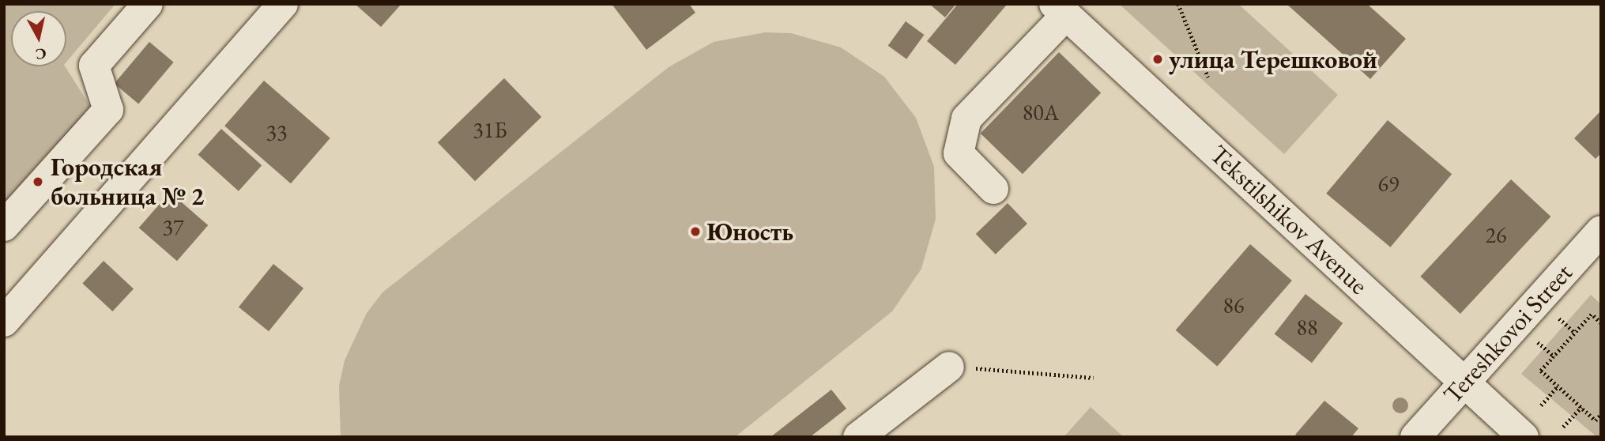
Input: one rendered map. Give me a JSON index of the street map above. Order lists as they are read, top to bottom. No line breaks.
{"streets":{"street":["Tekstilshikov Avenue","Tereshkovoi Street"]},"crossings":[["Tekstilshikov Avenue","Tereshkovoi Street"]],"places":["улица Терешковой","Городская больница № 2","Юность"],"house_numbers":["80А","31Б","33","69","37","26","86","88"],"north":"bottom"}
